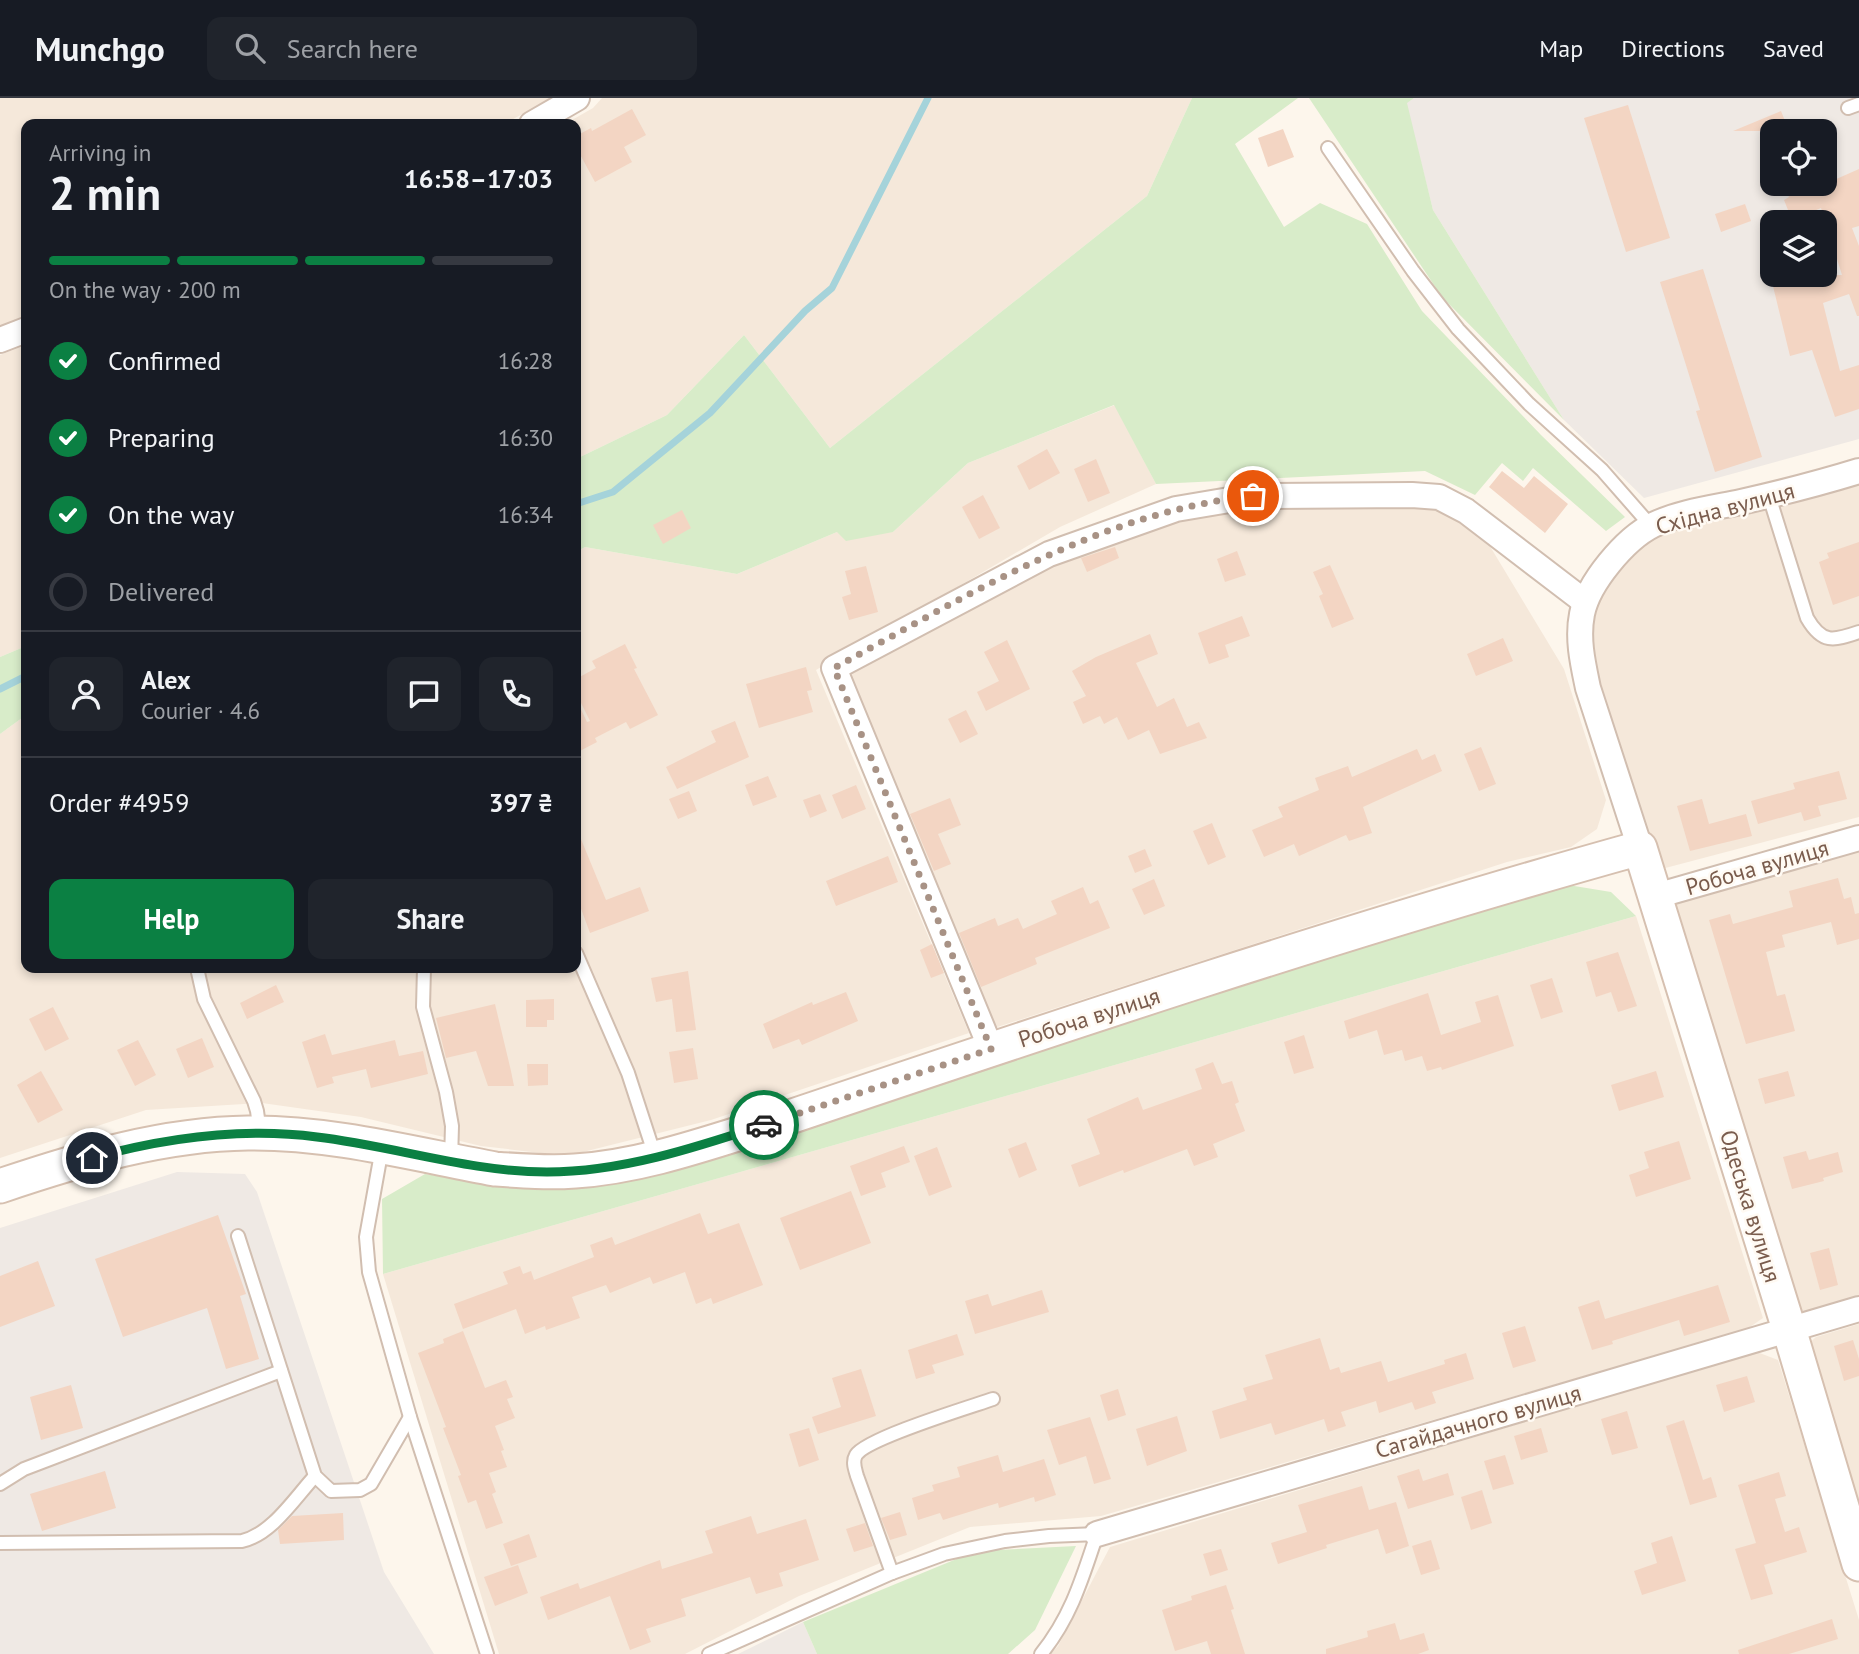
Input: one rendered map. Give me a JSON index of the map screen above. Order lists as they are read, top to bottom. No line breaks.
{"streets":{"street":["Східна вулиця","Робоча вулиця","Одеська вулиця","Сагайдачного вулиця"]},"crossings":[["Східна вулиця","Робоча вулиця"],["Східна вулиця","Одеська вулиця"],["Робоча вулиця","Одеська вулиця"],["Одеська вулиця","Сагайдачного вулиця"]],"page":{"header":"Munchgo","search":"Search here","nav":["Map","Directions","Saved"],"heading":["2 min","Arriving in","16:58–17:03"],"panel":["Alex","Courier · 4.6","Order #4959","397 ₴"],"bar":"On the way · 200 m","list":[["Confirmed","16:28"],["Preparing","16:30"],["On the way","16:34"],"Delivered"],"buttons":["Help","Share"]}}
